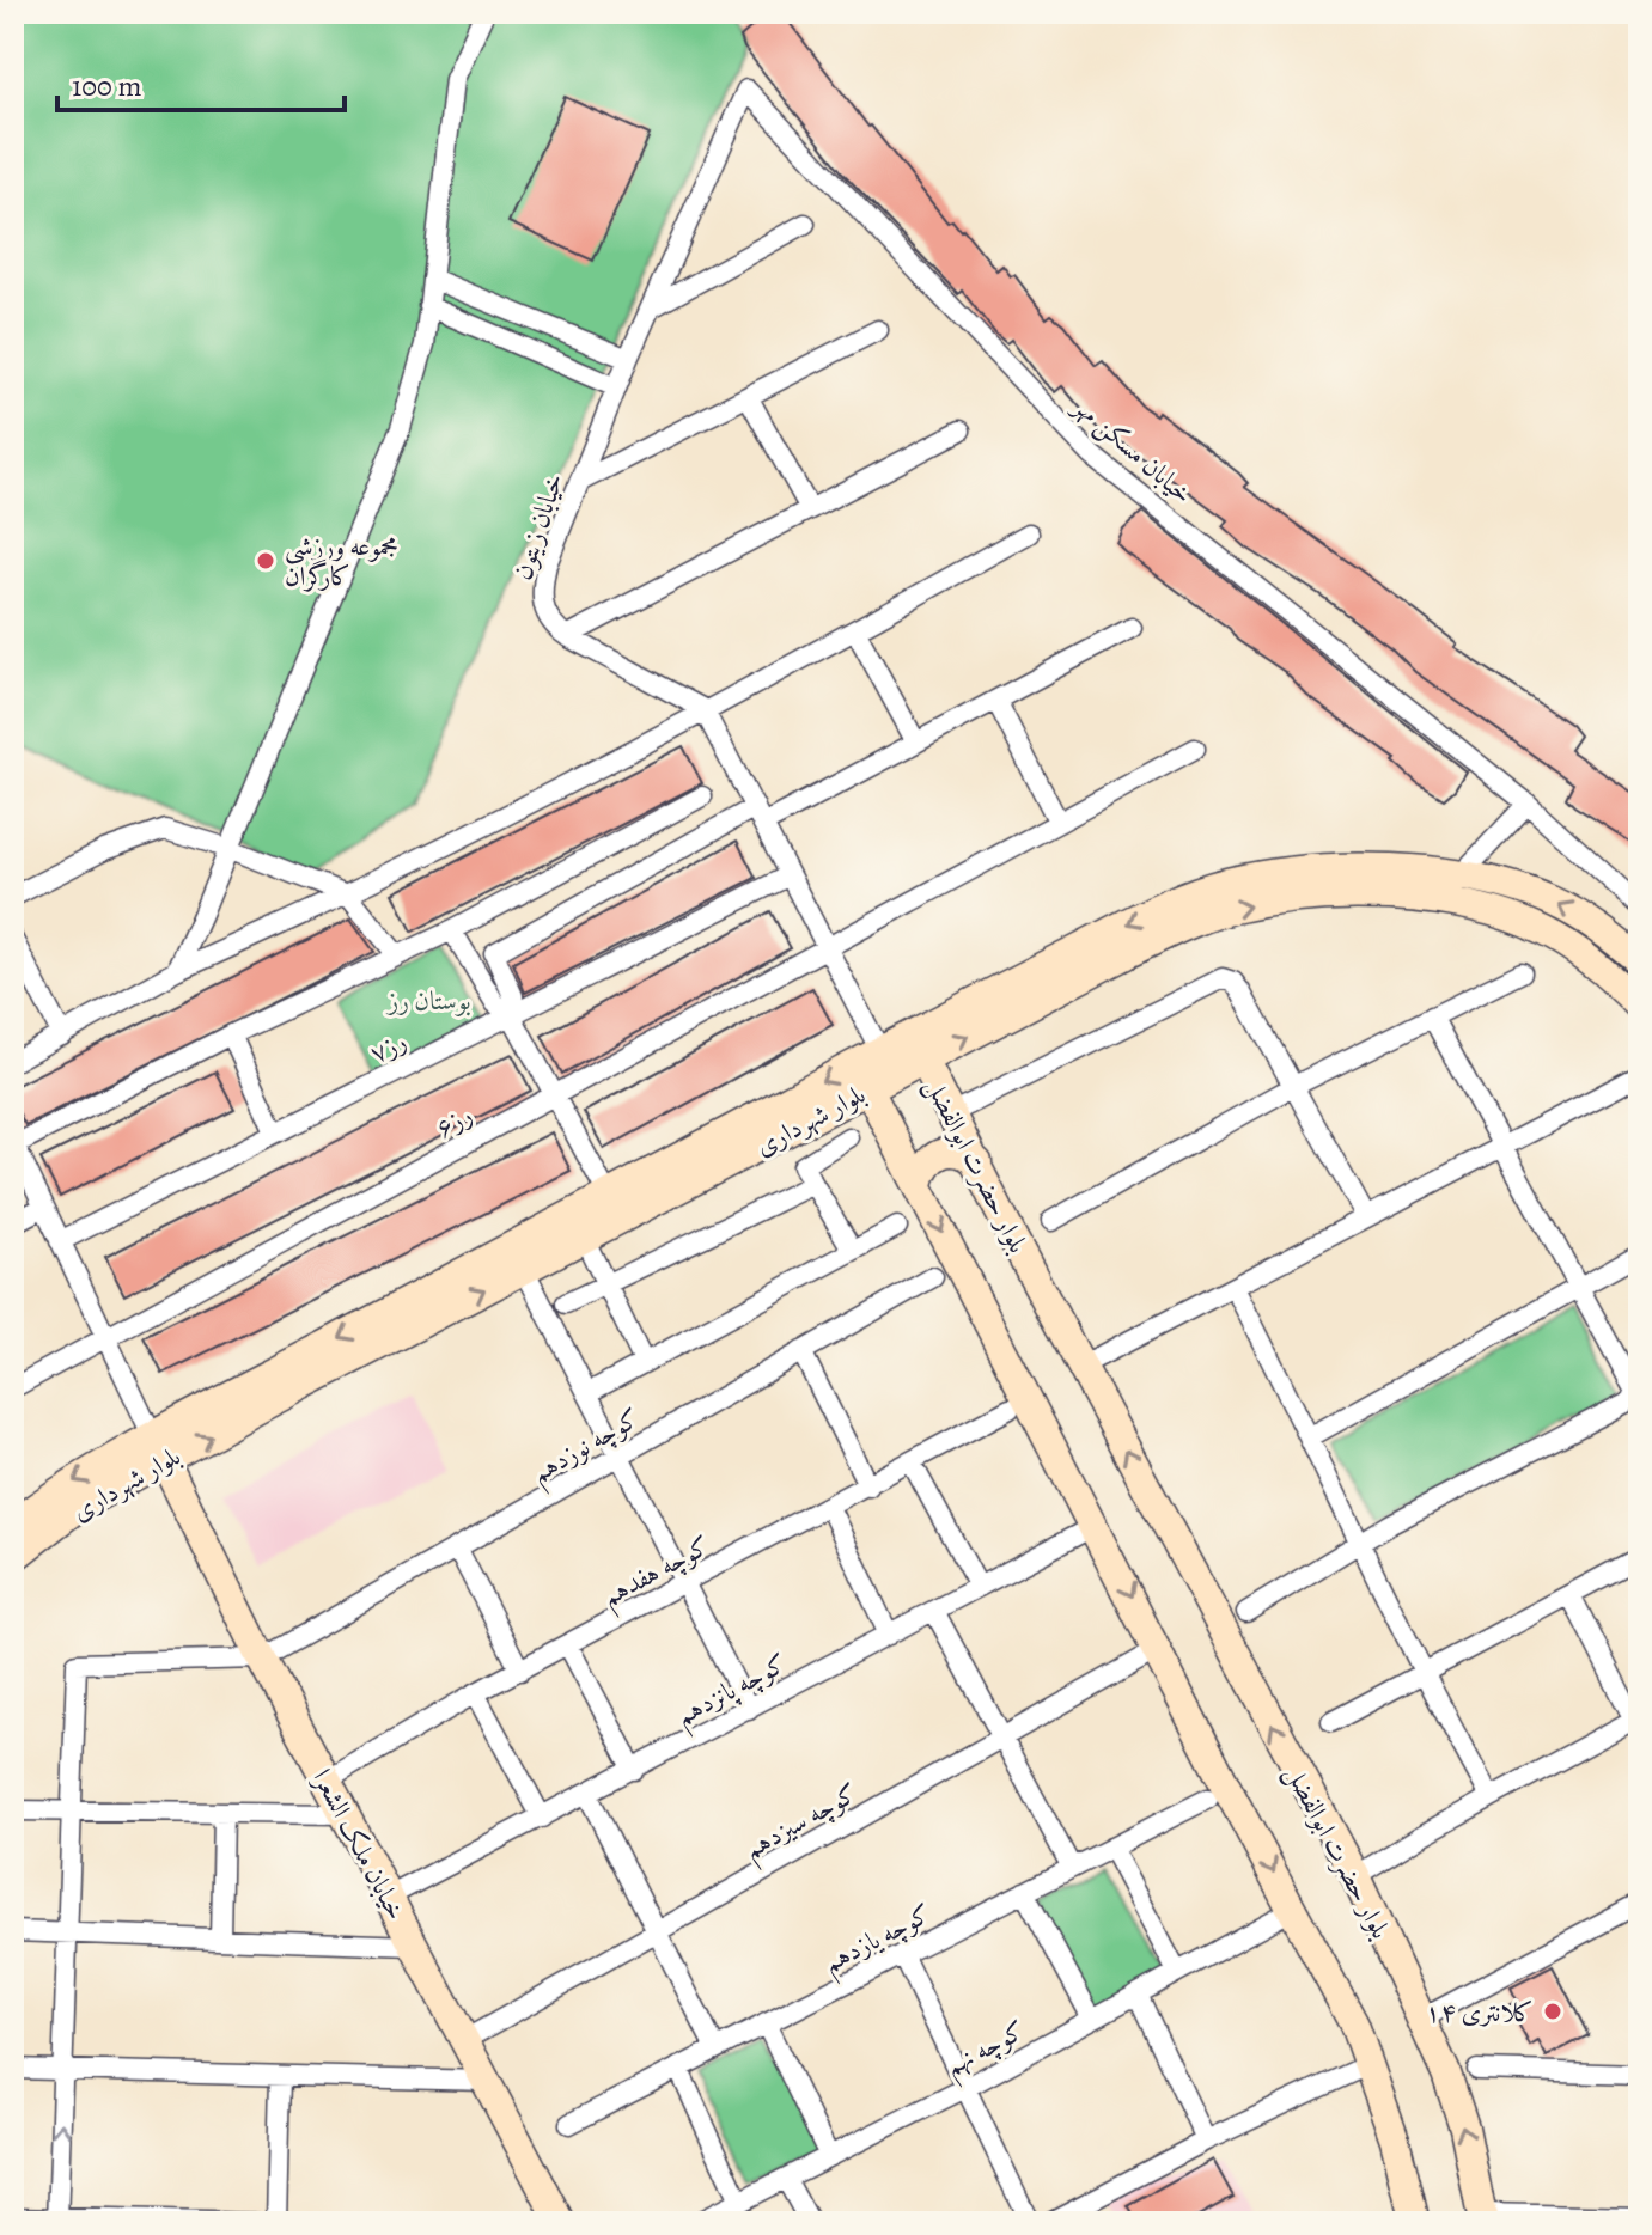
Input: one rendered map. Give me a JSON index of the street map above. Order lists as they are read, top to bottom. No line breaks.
{"streets":{"main road":["بلوار شهرداری","بلوار حضرت ابوالفضل","خیابان ملک الشعرا"],"street":["خیابان مسکن مهر","خیابان زیتون","رز۷","رز۶","کوچه نوزدهم","کوچه هفدهم","کوچه پانزدهم","کوچه سیزدهم","کوچه یازدهم","کوچه نهم"]},"crossings":[["خیابان مسکن مهر","خیابان زیتون"],["بلوار شهرداری","بلوار حضرت ابوالفضل"],["بلوار شهرداری","خیابان ملک الشعرا"],["کوچه نوزدهم","خیابان ملک الشعرا"],["کوچه هفدهم","خیابان ملک الشعرا"],["کوچه پانزدهم","خیابان ملک الشعرا"],["کوچه سیزدهم","خیابان ملک الشعرا"]],"parks":["بوستان رز"],"places":["مجموعه ورزشی کارگران","کلانتری ۱۴"],"scale_bar":"100 m"}
